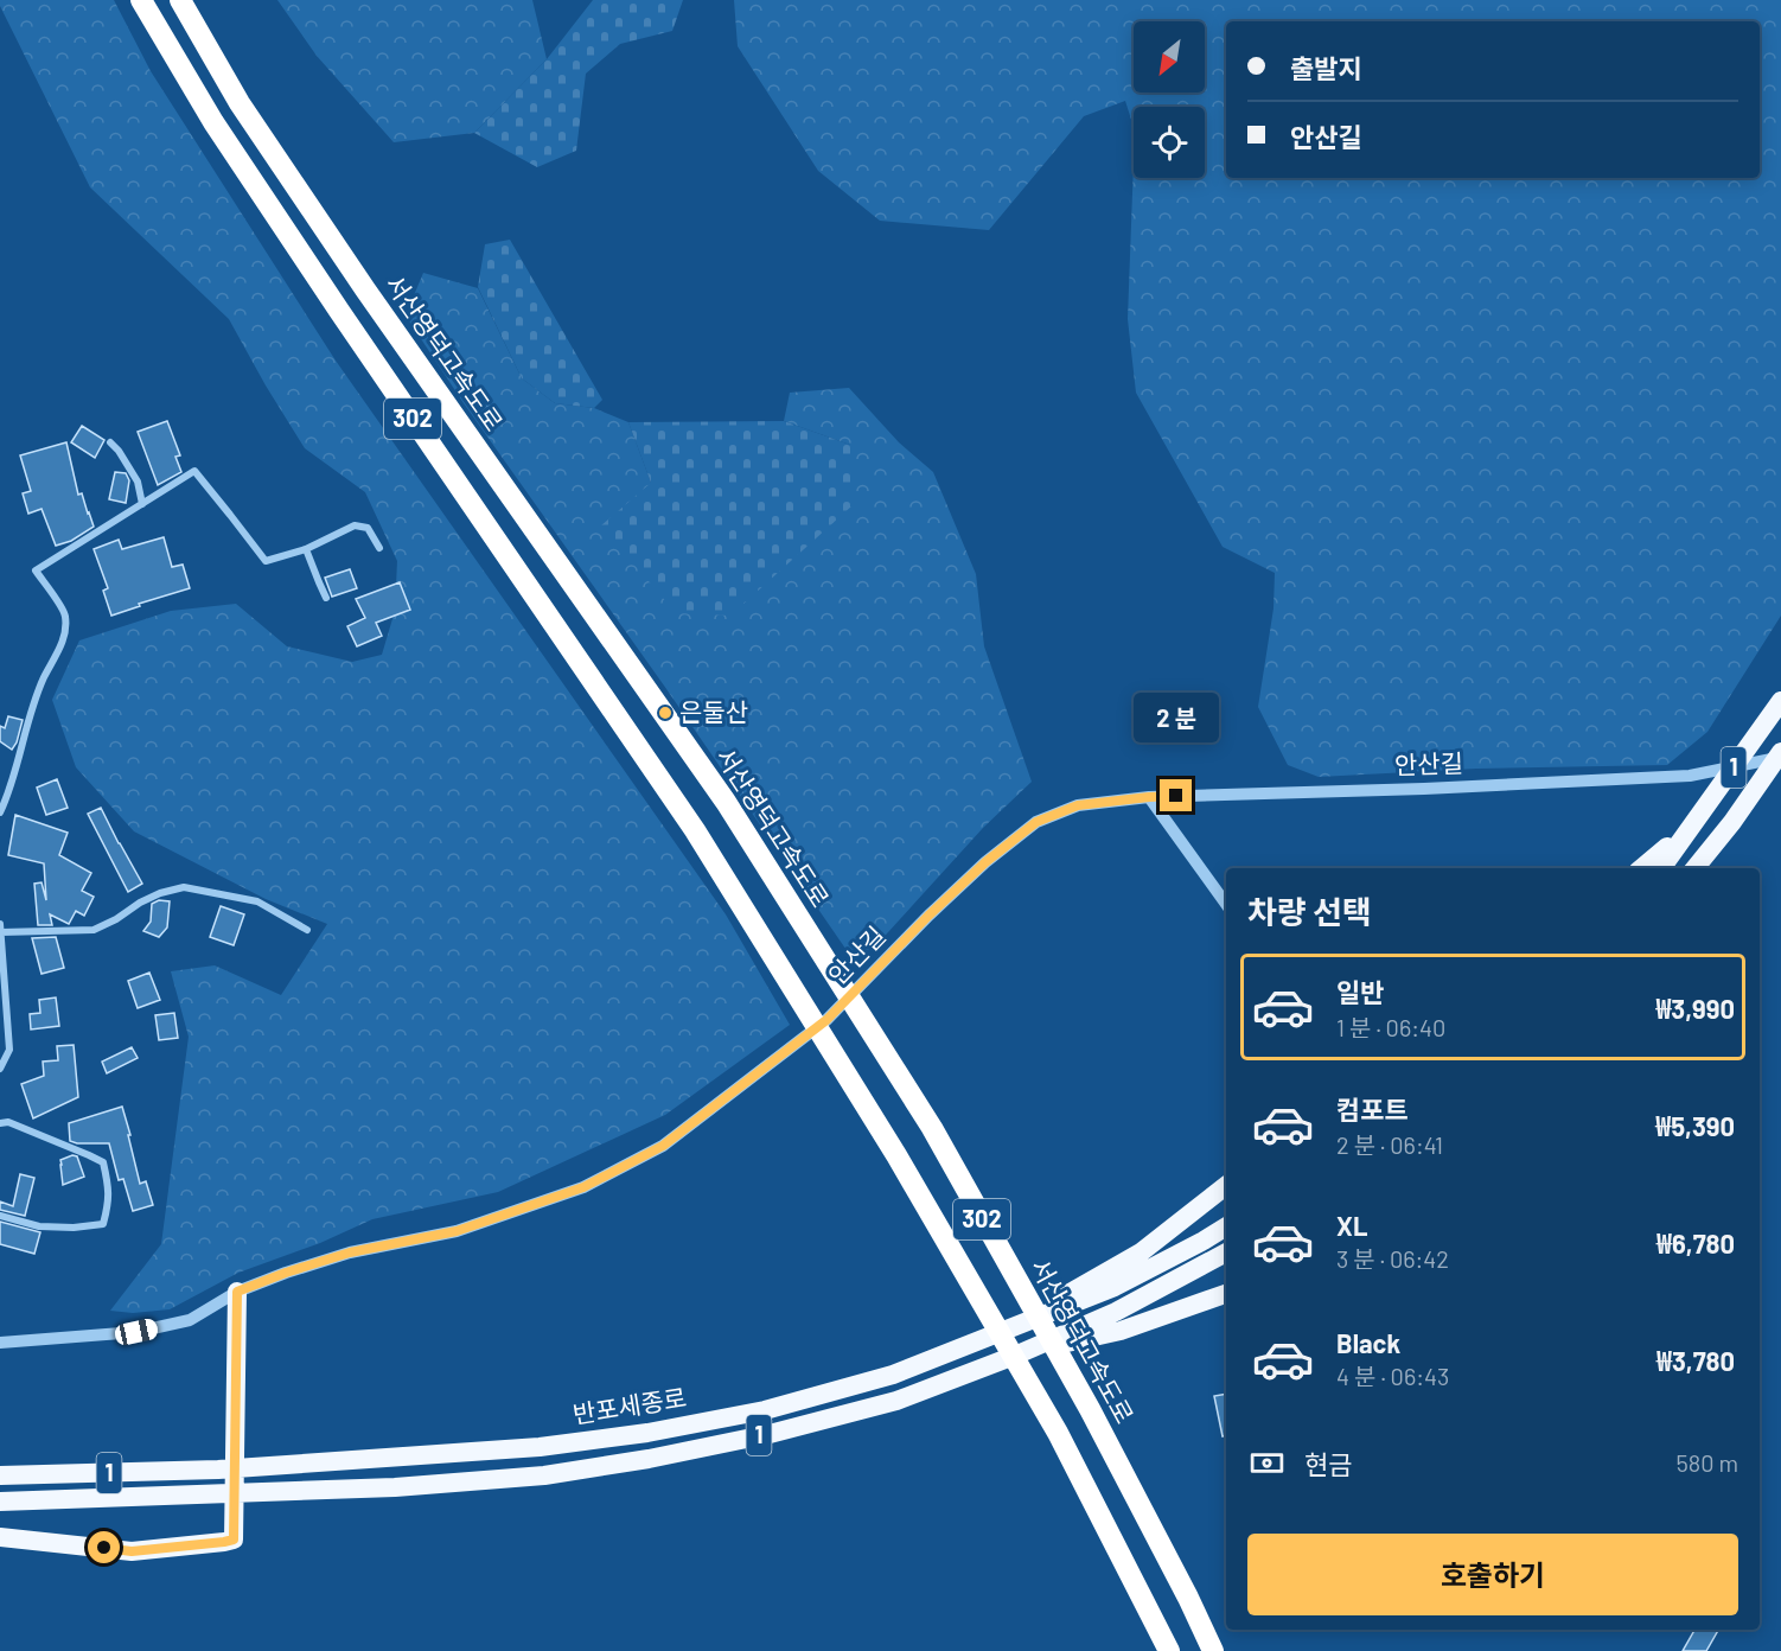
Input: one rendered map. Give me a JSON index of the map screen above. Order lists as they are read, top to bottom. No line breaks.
{"streets":{"highway":["서산영덕고속도로","302","1","반포세종로"],"street":["안산길"]},"crossings":[["안산길","1"]],"places":["은둘산"],"north":"bottom left","page":{"banner":["출발지","안산길"],"bubble":"2 분","heading":"차량 선택","list":[{"name":"일반","note":"1 분 · 06:40","value":"₩3,990"},{"name":"컴포트","note":"2 분 · 06:41","value":"₩5,390"},{"name":"XL","note":"3 분 · 06:42","value":"₩6,780"},{"name":"Black","note":"4 분 · 06:43","value":"₩3,780"}],"pay":["현금","580 m"],"buttons":"호출하기"}}
